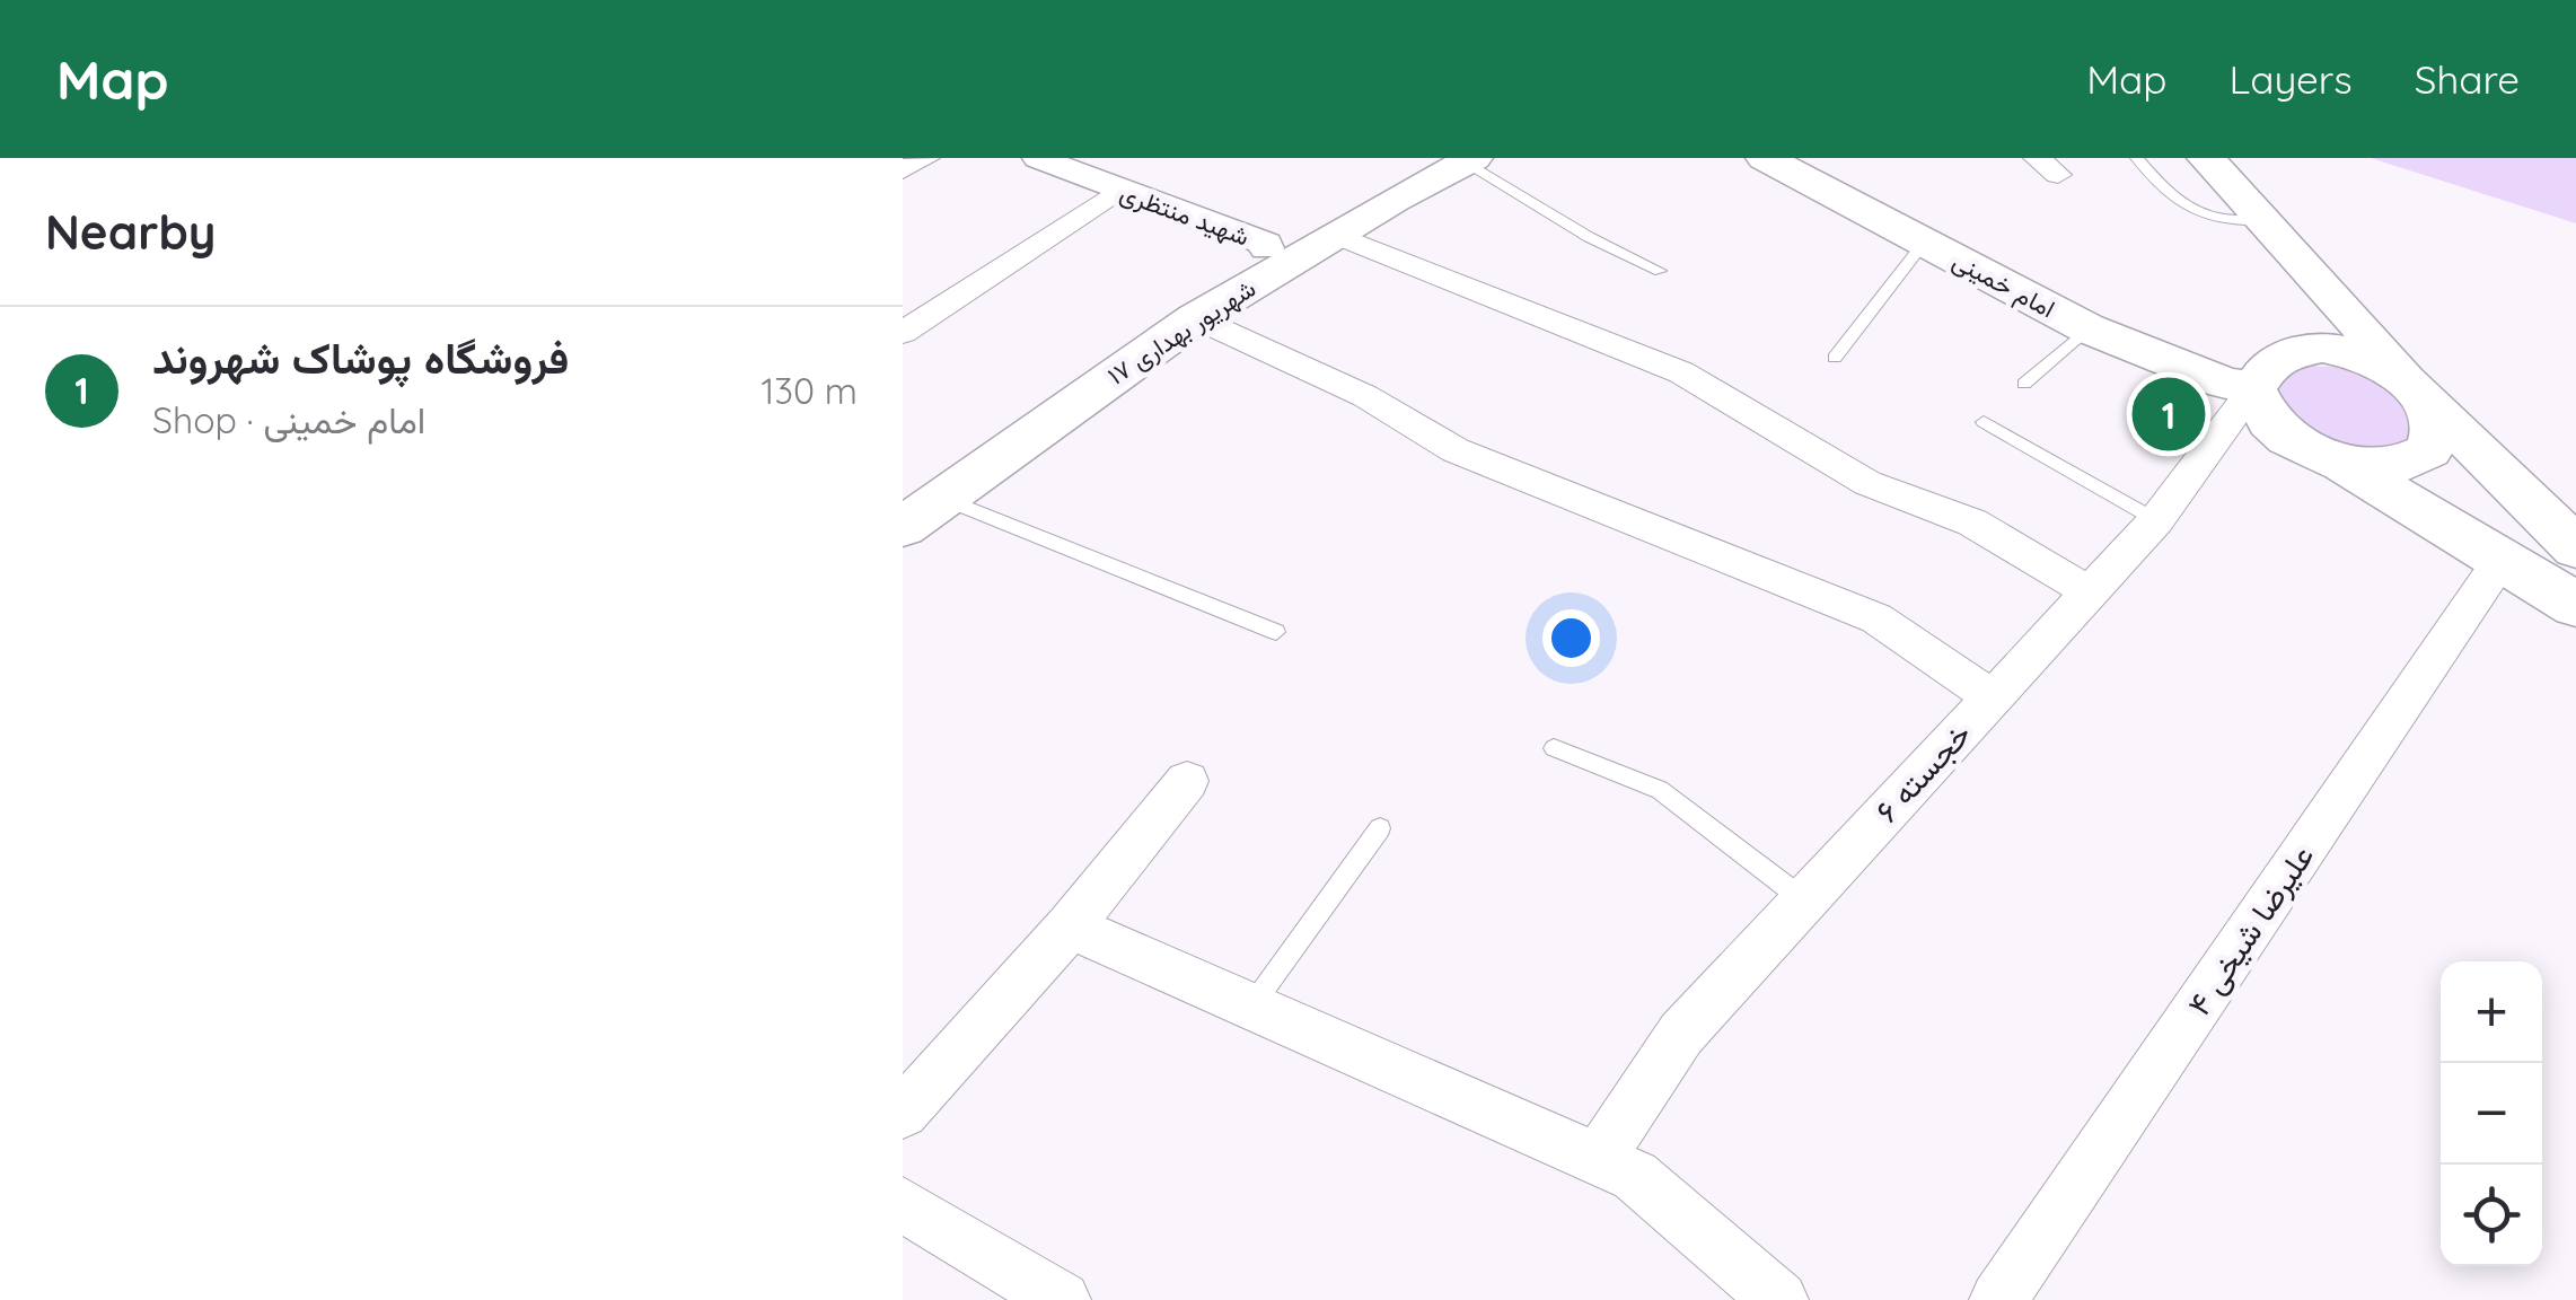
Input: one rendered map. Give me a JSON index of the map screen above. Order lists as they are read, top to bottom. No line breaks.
{"streets":{"main road":["امام خمینی","۱۷ شهریور بهداری"],"street":["شهید منتظری","خجسته ۶","علیرضا شیخی ۴"]},"crossings":[["امام خمینی","خجسته ۶"]],"page":{"header":"Map","nav":["Map","Layers","Share"],"heading":"Nearby","list":[{"mark":"1","name":"فروشگاه‌ پوشاک شهروند","note":"Shop · امام خمینی","value":"130 m"}],"pins":"1","map_buttons":["+","−"]}}
